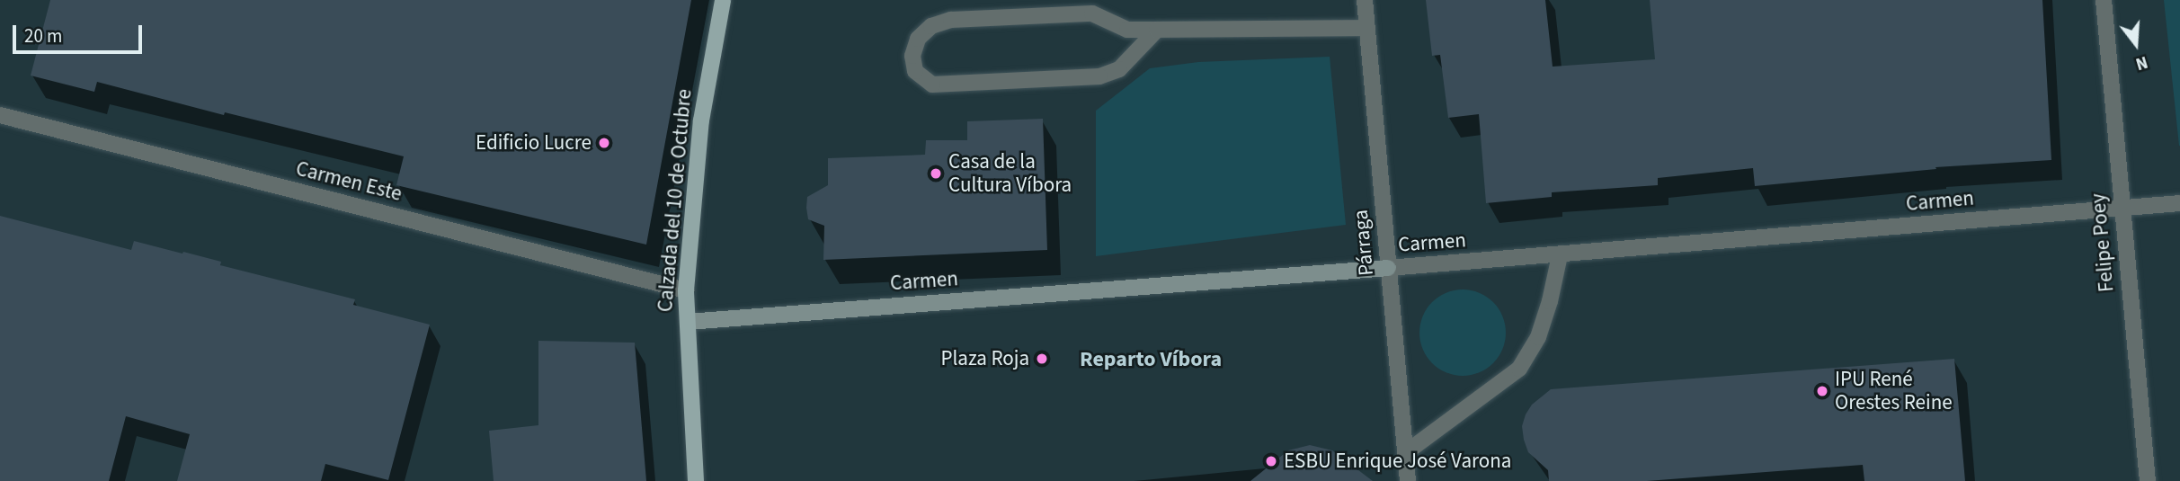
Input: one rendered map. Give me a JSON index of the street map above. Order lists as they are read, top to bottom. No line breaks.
{"streets":{"main road":["Calzada del 10 de Octubre"],"street":["Carmen Este","Carmen","Párraga","Felipe Poey"]},"crossings":[["Carmen Este","Calzada del 10 de Octubre"],["Calzada del 10 de Octubre","Carmen"],["Carmen","Párraga"],["Carmen","Felipe Poey"]],"districts":["Reparto Víbora"],"places":["Edificio Lucre","Casa de la Cultura Víbora","Plaza Roja","IPU René Orestes Reine","ESBU Enrique José Varona"],"scale_bar":"20 m","north":"bottom"}
